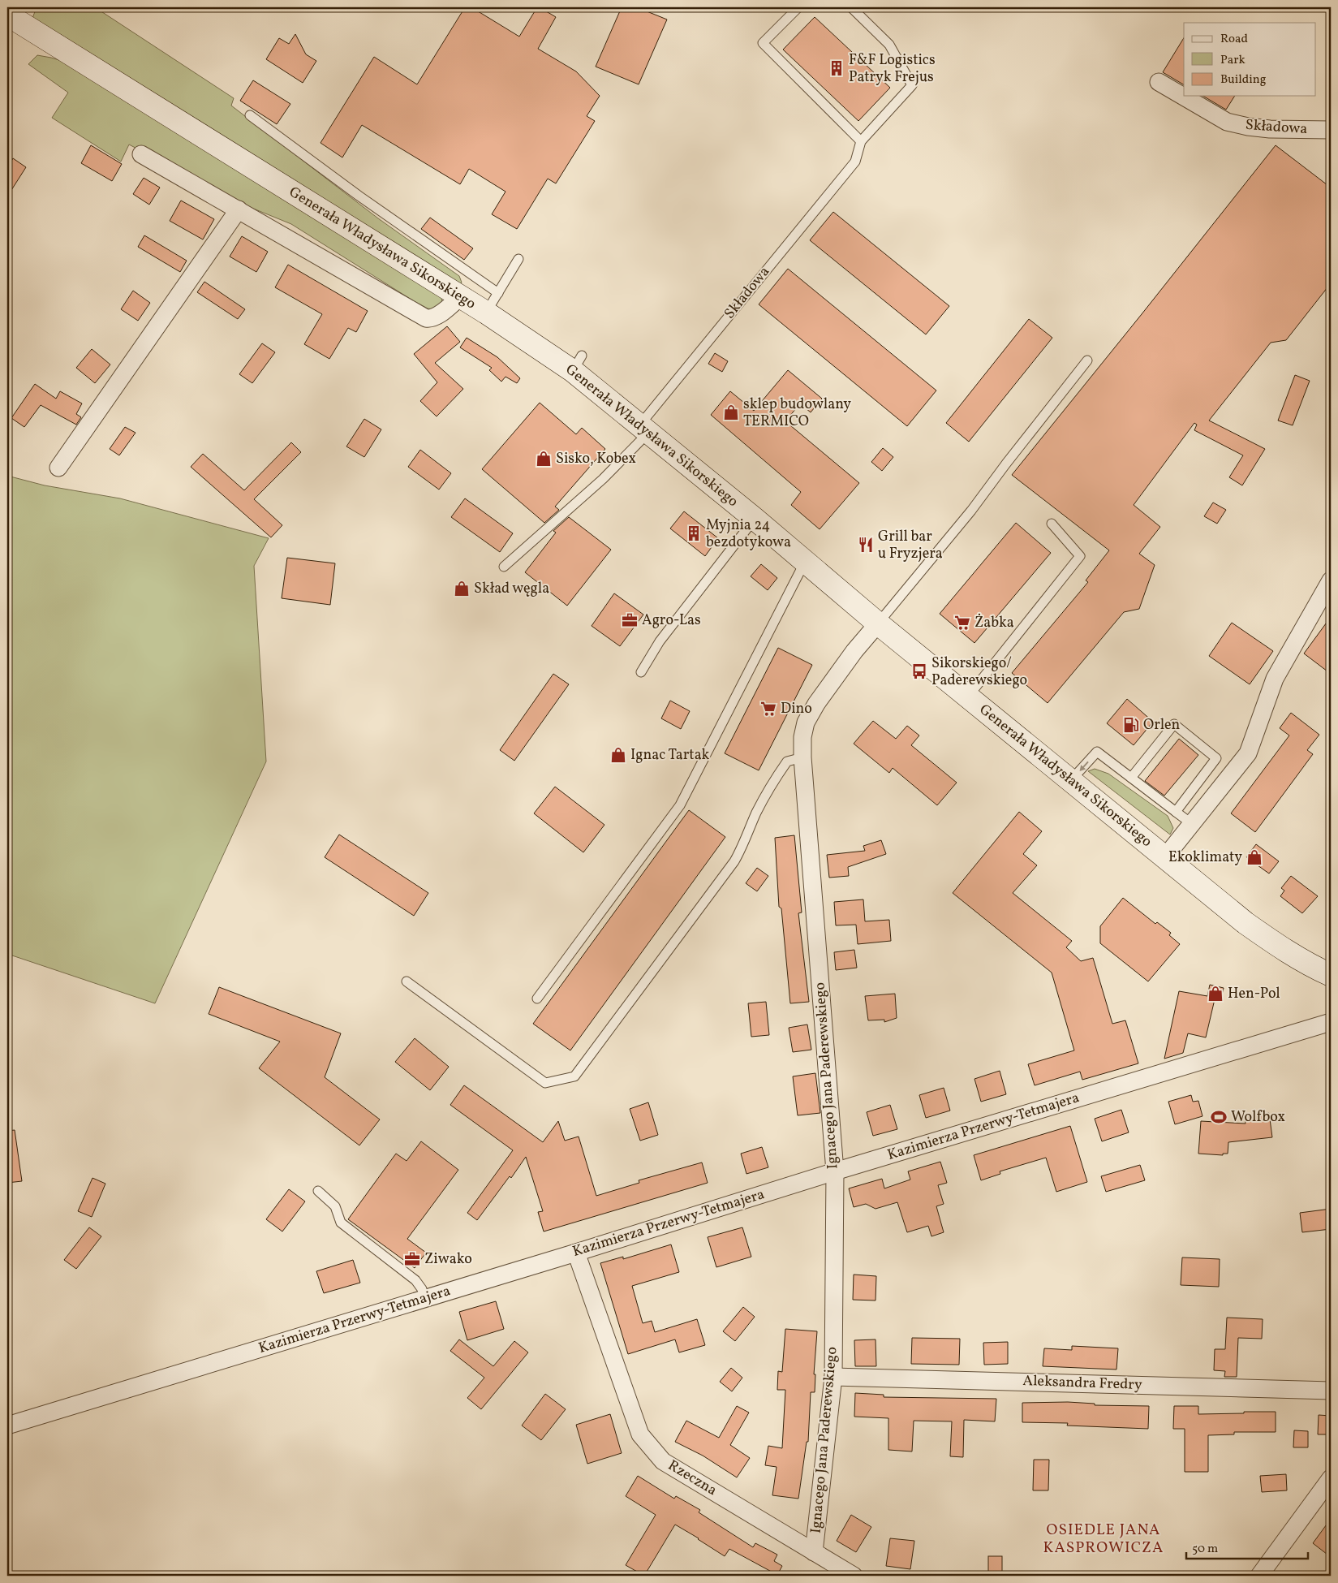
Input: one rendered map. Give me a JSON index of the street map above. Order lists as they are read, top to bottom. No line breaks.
{"streets":{"main road":["Generała Władysława Sikorskiego"],"street":["Składowa","Ignacego Jana Paderewskiego","Kazimierza Przerwy-Tetmajera","Aleksandra Fredry","Rzeczna"]},"crossings":[["Składowa","Generała Władysława Sikorskiego"],["Generała Władysława Sikorskiego","Ignacego Jana Paderewskiego"],["Ignacego Jana Paderewskiego","Kazimierza Przerwy-Tetmajera"],["Ignacego Jana Paderewskiego","Aleksandra Fredry"],["Ignacego Jana Paderewskiego","Rzeczna"],["Kazimierza Przerwy-Tetmajera","Rzeczna"]],"districts":["OSIEDLE JANA KASPROWICZA"],"places":{"building":["F&F Logistics Patryk Frejus","Myjnia 24 bezdotykowa"],"shop":["sklep budowlany TERMICO","Sisko, Kobex","Skład węgla","Ignac Tartak","Ekoklimaty","Hen-Pol"],"restaurant":["Grill bar u Fryzjera"],"office":["Agro-Las","Ziwako"],"supermarket":["Żabka","Dino"],"bus stop":["Sikorskiego/ Paderewskiego"],"fuel station":["Orlen"],"sports":["Wolfbox"]},"legend":["Road","Park","Building"],"scale_bar":"50 m"}
